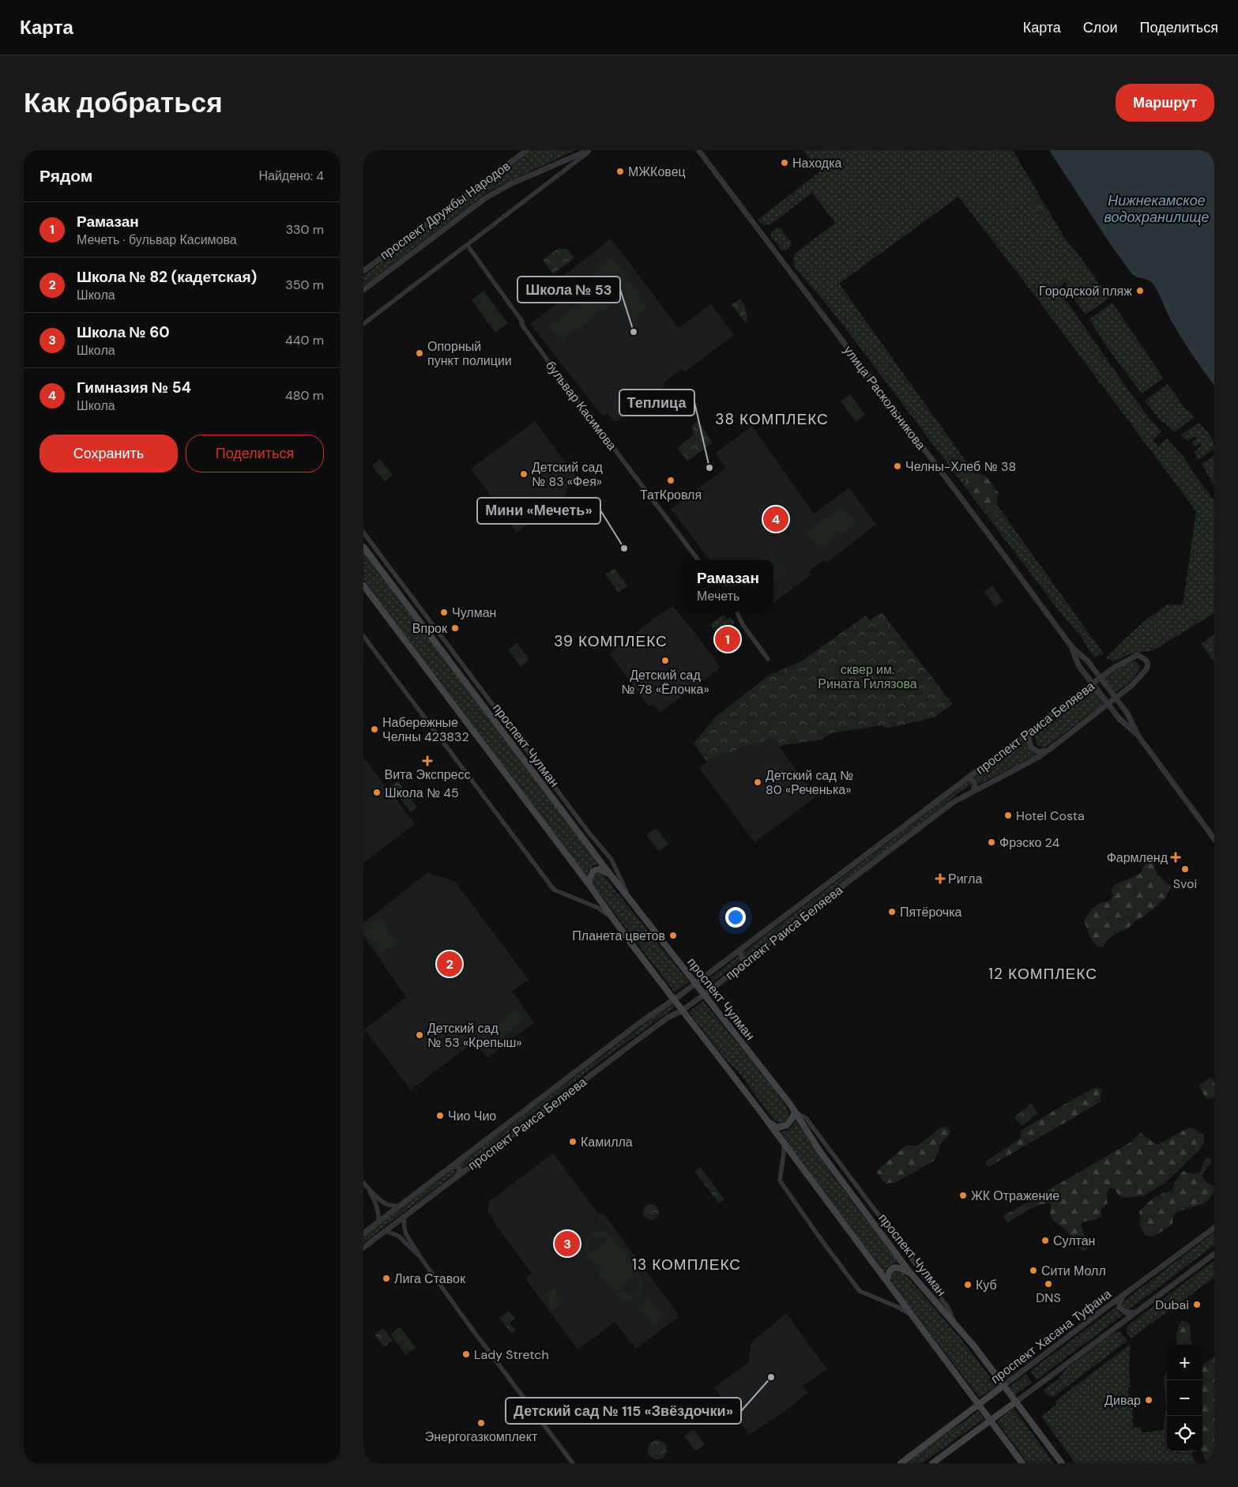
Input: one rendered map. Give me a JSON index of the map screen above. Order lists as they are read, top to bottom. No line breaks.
{"streets":{"main road":["проспект Чулман","проспект Хасана Туфана"],"street":["проспект Дружбы Народов","улица Раскольникова","бульвар Касимова","проспект Раиса Беляева"]},"crossings":[["улица Раскольникова","проспект Раиса Беляева"],["проспект Раиса Беляева","проспект Чулман"],["проспект Чулман","проспект Хасана Туфана"]],"districts":["38 КОМПЛЕКС","39 КОМПЛЕКС","12 КОМПЛЕКС","13 КОМПЛЕКС"],"water":["Нижнекамское водохранилище"],"parks":["сквер им. Рината Гилязова"],"places":{"other":["Находка","МЖКовец","Городской пляж","Школа № 53","Опорный пункт полиции","Челны-Хлеб № 38","Теплица","Детский сад № 83 «Фея»","ТатКровля","Мини «Мечеть»","Чулман","Впрок","Детский сад № 78 «Ёлочка»","Набережные Челны 423832","Детский сад № 80 «Реченька»","Школа № 45","Hotel Costa","Фрэско 24","Svoi","Пятёрочка","Планета цветов","Детский сад № 53 «Крепыш»","Чио Чио","Камилла","ЖК Отражение","Султан","Сити Молл","Лига Ставок","DNS","Куб","Dubai","Lady Stretch","Детский сад № 115 «Звёздочки»","Дивар","Энергогазкомплект"],"health":["Вита Экспресс","Фармленд","Ригла"]},"page":{"header":"Карта","nav":["Карта","Слои","Поделиться"],"buttons":["Маршрут",["Сохранить","Поделиться"]],"title":"Как добраться","heading":["Рядом","Найдено: 4"],"list":[{"mark":"1","name":"Рамазан","note":"Мечеть · бульвар Касимова","value":"330 m"},{"mark":"2","name":"Школа № 82 (кадетская)","note":"Школа","value":"350 m"},{"mark":"3","name":"Школа № 60","note":"Школа","value":"440 m"},{"mark":"4","name":"Гимназия № 54","note":"Школа","value":"480 m"}],"pins":["4","1","2","3"],"popup":["Рамазан","Мечеть"],"map_buttons":["+","−"]}}
